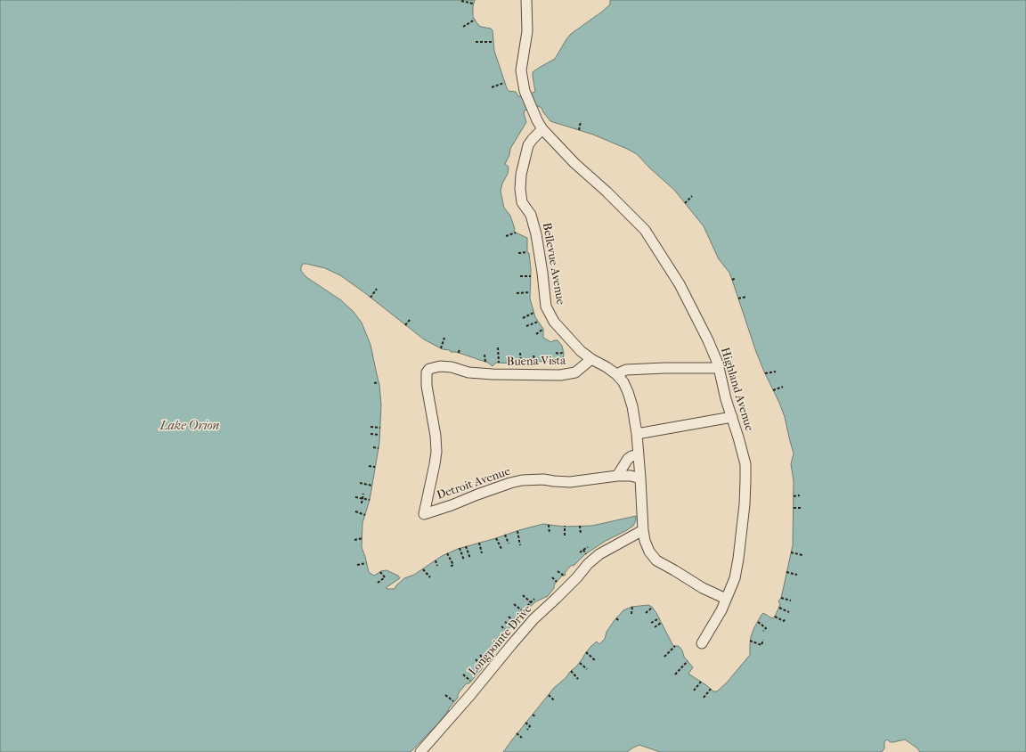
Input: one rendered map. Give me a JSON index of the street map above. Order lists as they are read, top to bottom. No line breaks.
{"streets":{"street":["Bellevue Avenue","Buena Vista","Highland Avenue","Detroit Avenue","Longpointe Drive"]},"crossings":[["Bellevue Avenue","Buena Vista"],["Bellevue Avenue","Highland Avenue"],["Buena Vista","Detroit Avenue"]],"water":["Lake Orion"]}
